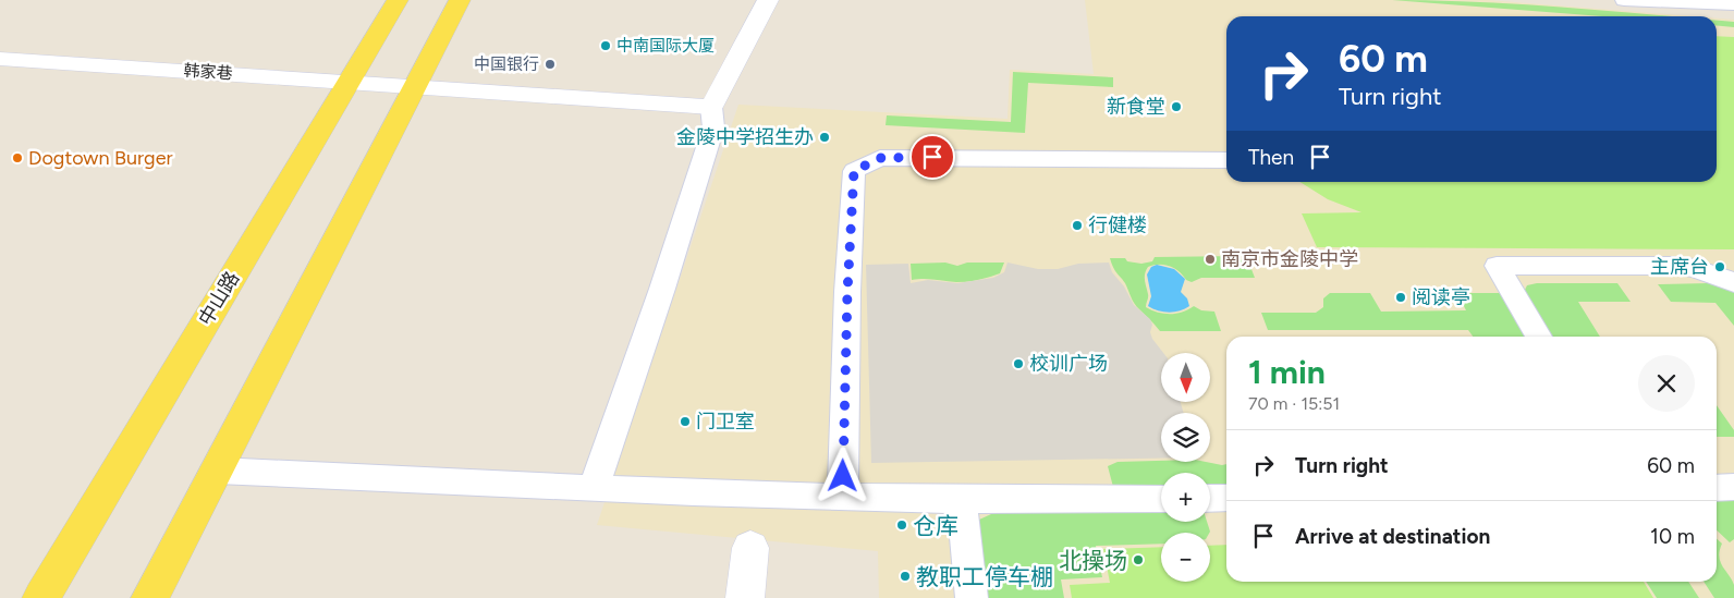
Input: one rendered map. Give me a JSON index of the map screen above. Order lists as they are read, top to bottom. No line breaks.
{"streets":{"main road":["中山路"],"street":["韩家巷"]},"places":["中南国际大厦","中国银行","新食堂","金陵中学招生办","Dogtown Burger","行健楼","南京市金陵中学","主席台","阅读亭","校训广场","门卫室","仓库","北操场","教职工停车棚"],"north":"bottom","page":{"turn":["60 m","Turn right"],"then":"Then","heading":["1 min","70 m · 15:51"],"map_buttons":["+","−"],"list":[{"name":"Turn right","value":"60 m"},{"name":"Arrive at destination","value":"10 m"}]}}
